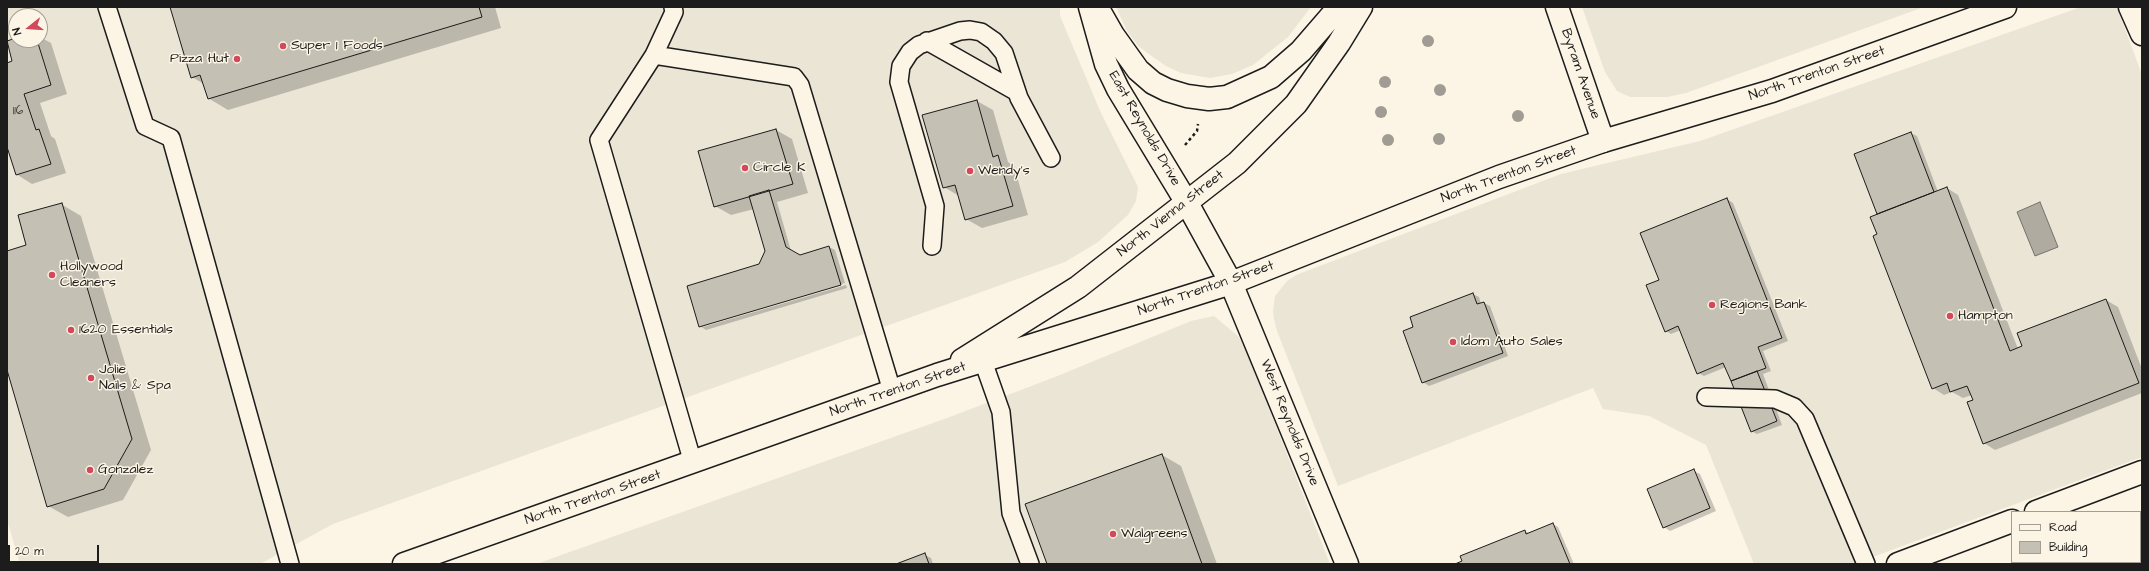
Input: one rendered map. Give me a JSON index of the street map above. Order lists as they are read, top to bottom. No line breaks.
{"streets":{"main road":["Byram Avenue","North Trenton Street","East Reynolds Drive","North Vienna Street","West Reynolds Drive"]},"crossings":[["Byram Avenue","North Trenton Street"],["North Trenton Street","East Reynolds Drive"],["North Trenton Street","North Vienna Street"],["North Trenton Street","West Reynolds Drive"],["East Reynolds Drive","North Vienna Street"],["East Reynolds Drive","West Reynolds Drive"]],"places":["Super 1 Foods","Pizza Hut","Circle K","Wendy's","Hollywood Cleaners","Regions Bank","Hampton","1620 Essentials","Idom Auto Sales","Jolie Nails & Spa","Gonzalez","Walgreens"],"house_numbers":["116"],"legend":["Road","Building"],"scale_bar":"20 m","north":"left"}
